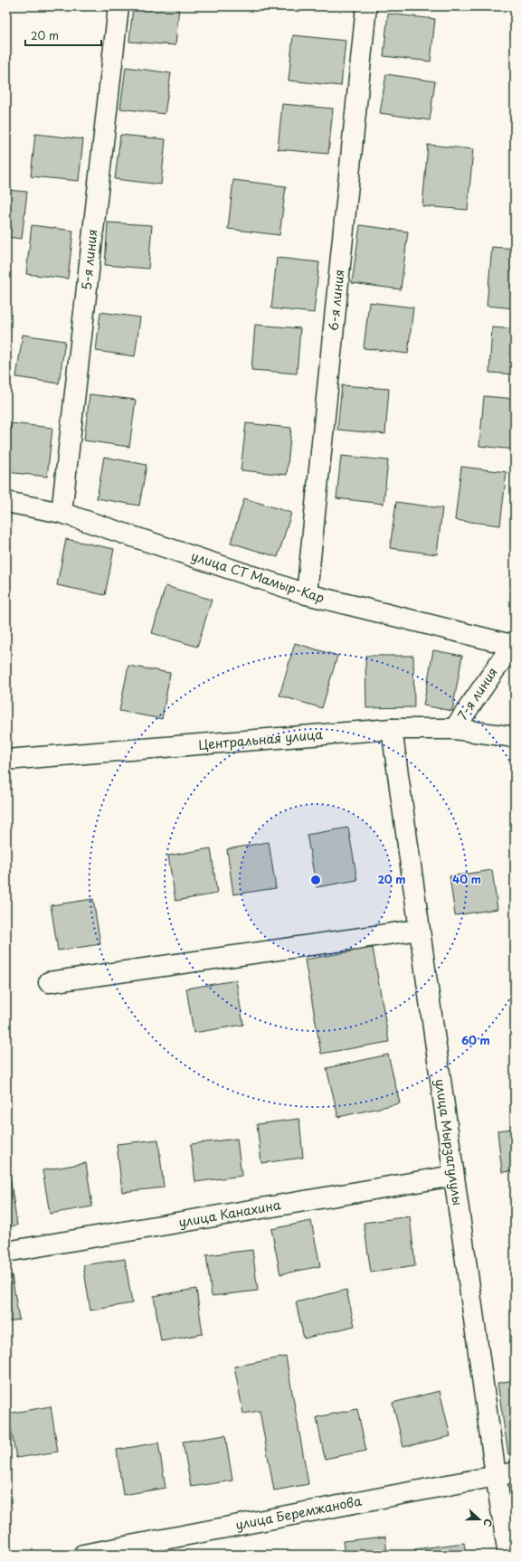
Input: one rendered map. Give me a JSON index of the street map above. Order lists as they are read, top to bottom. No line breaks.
{"streets":{"street":["5-я линия","6-я линия","улица СТ Мамыр-Кар","7-я линия","Центральная улица","улица Мырзагулулы","улица Канахина","улица Беремжанова"]},"crossings":[["5-я линия","улица СТ Мамыр-Кар"],["6-я линия","улица СТ Мамыр-Кар"],["улица СТ Мамыр-Кар","7-я линия"],["7-я линия","Центральная улица"],["Центральная улица","улица Мырзагулулы"],["улица Мырзагулулы","улица Канахина"],["улица Мырзагулулы","улица Беремжанова"]],"scale_bar":"20 m","north":"right","rings":["20 m","40 m","60 m"]}
